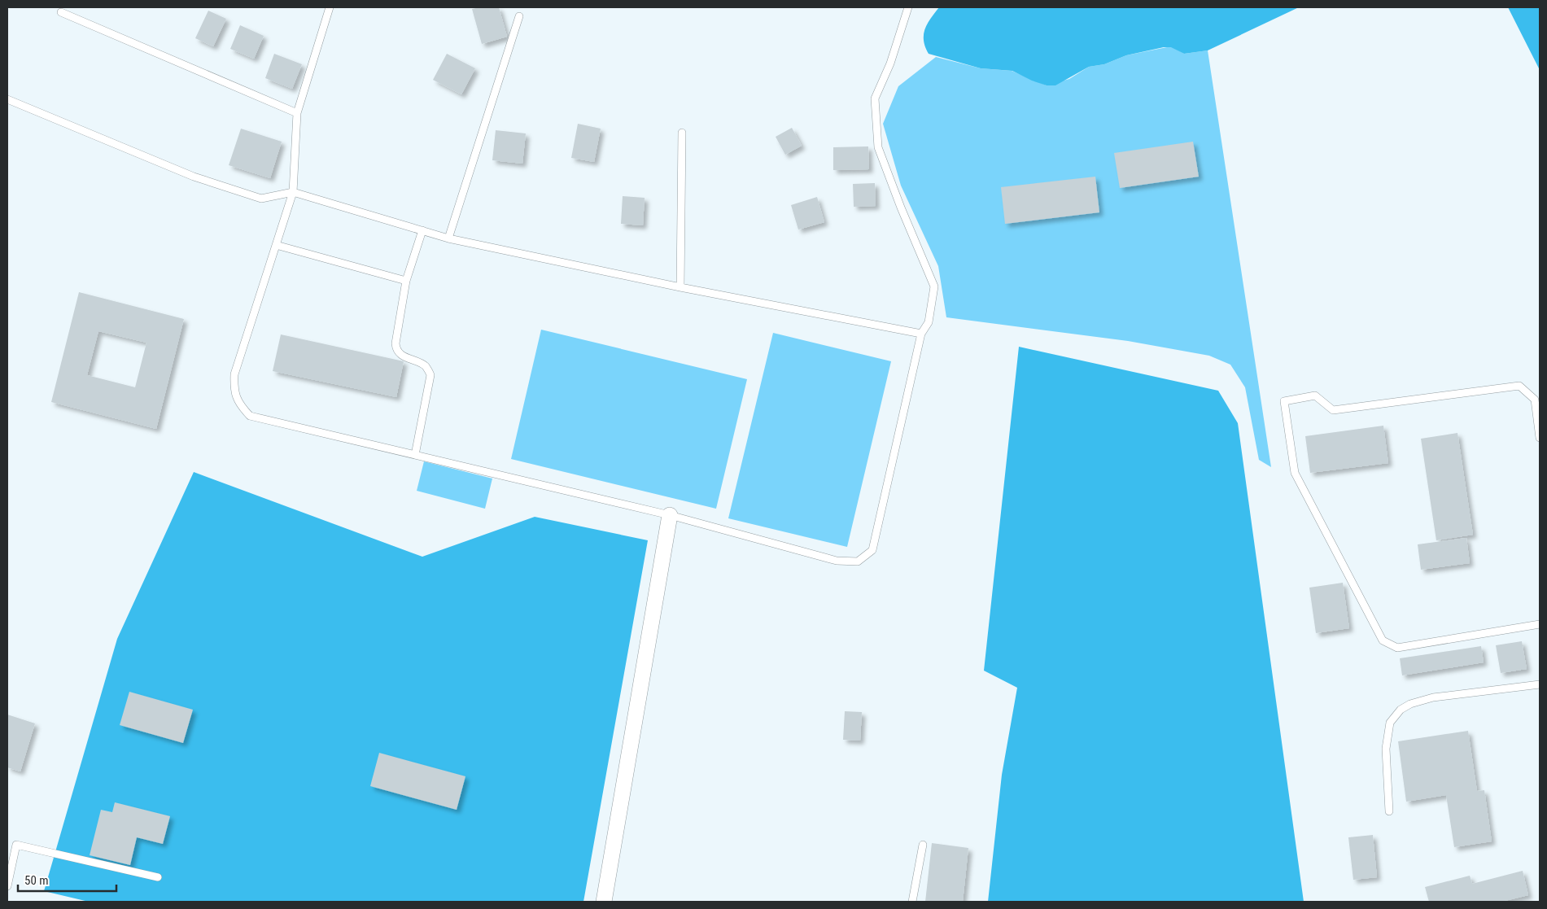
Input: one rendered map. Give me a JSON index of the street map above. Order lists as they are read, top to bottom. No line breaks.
{"scale_bar":"50 m"}
